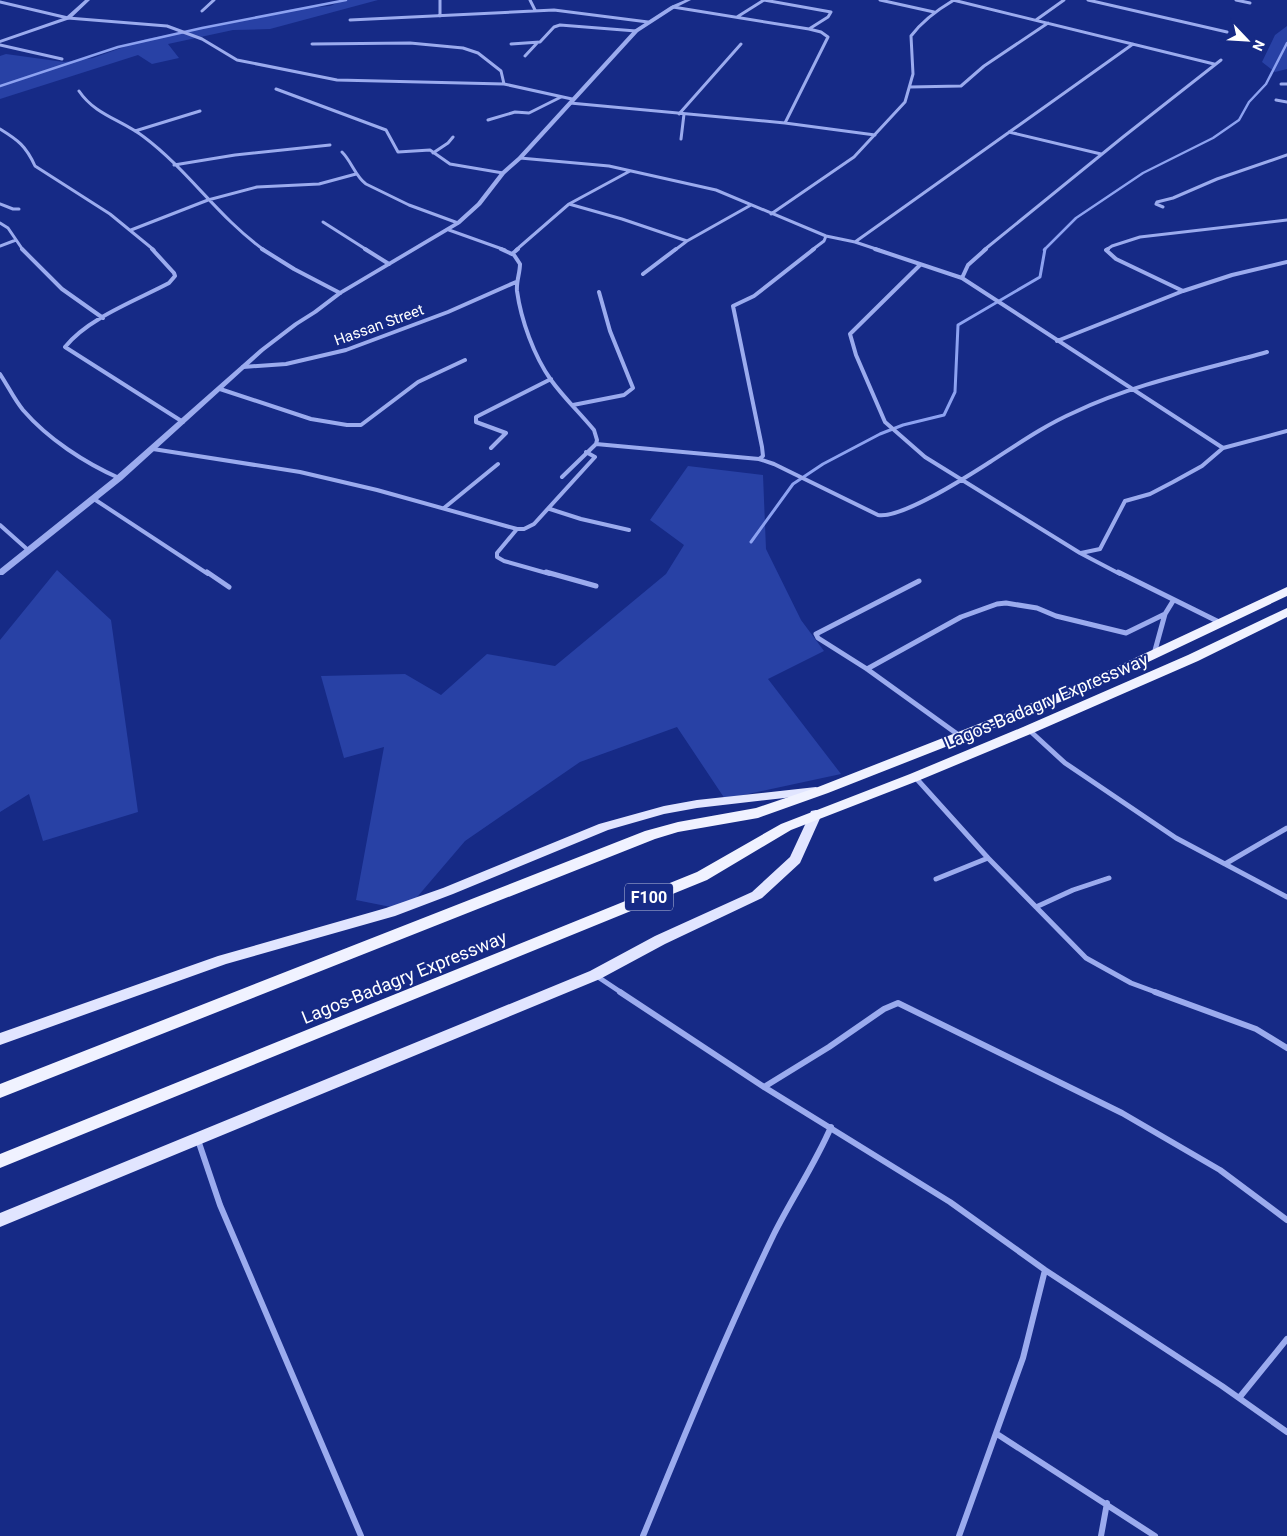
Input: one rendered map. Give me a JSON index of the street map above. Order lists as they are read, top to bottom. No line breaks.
{"streets":{"highway":["Lagos-Badagry Expressway","F100"],"street":["Hassan Street"]},"north":"bottom right"}
